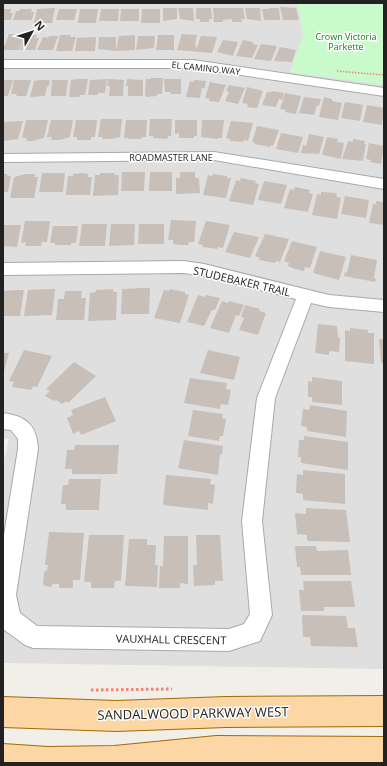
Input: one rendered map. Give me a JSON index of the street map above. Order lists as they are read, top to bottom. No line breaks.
{"streets":{"main road":["SANDALWOOD PARKWAY WEST"],"street":["EL CAMINO WAY","ROADMASTER LANE","STUDEBAKER TRAIL","VAUXHALL CRESCENT"]},"crossings":[["STUDEBAKER TRAIL","VAUXHALL CRESCENT"]],"parks":["Crown Victoria Parkette"],"north":"top right"}
